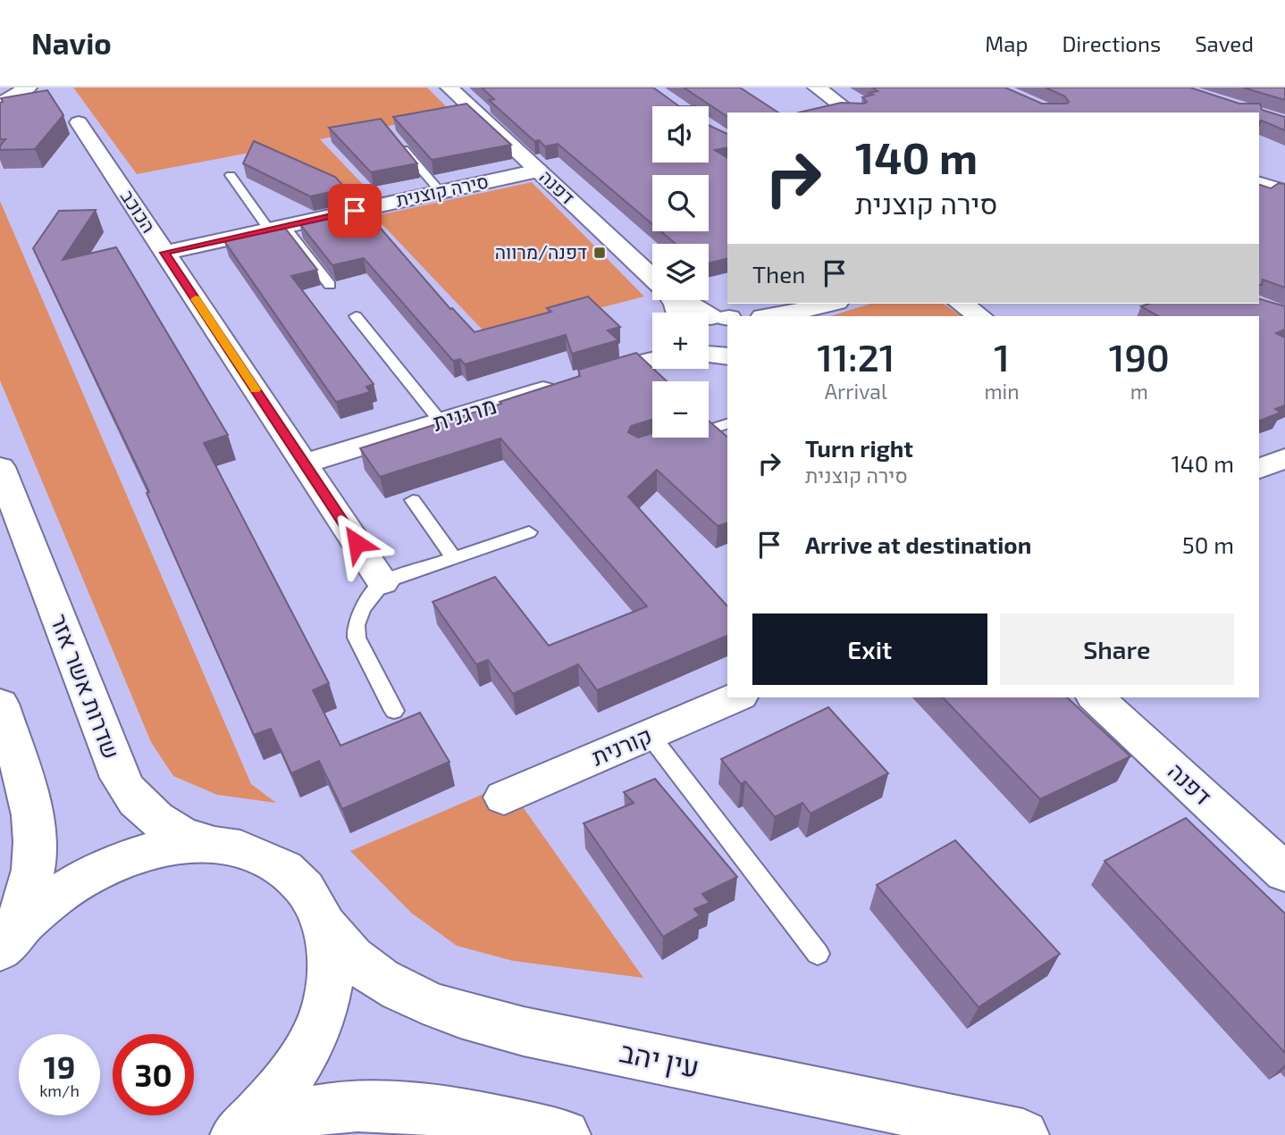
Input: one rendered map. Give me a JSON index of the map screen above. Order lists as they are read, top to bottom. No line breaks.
{"streets":{"street":["דפנה","סירה קוצנית","הכוכב","מרגנית","שדרות אשר אזר","קורנית","עין יהב"]},"crossings":[["דפנה","סירה קוצנית"],["סירה קוצנית","הכוכב"],["הכוכב","מרגנית"]],"places":{"transit":["דפנה/מרווה"]},"page":{"header":"Navio","nav":["Map","Directions","Saved"],"map_buttons":["+","−"],"turn":["140 m","סירה קוצנית"],"then":"Then","eta":["11:21","Arrival","1","min","190","m"],"list":[{"name":"Turn right","note":"סירה קוצנית","value":"140 m"},{"name":"Arrive at destination","value":"50 m"}],"buttons":["Exit","Share"],"speed":"19 km/h","limit":"30"}}
